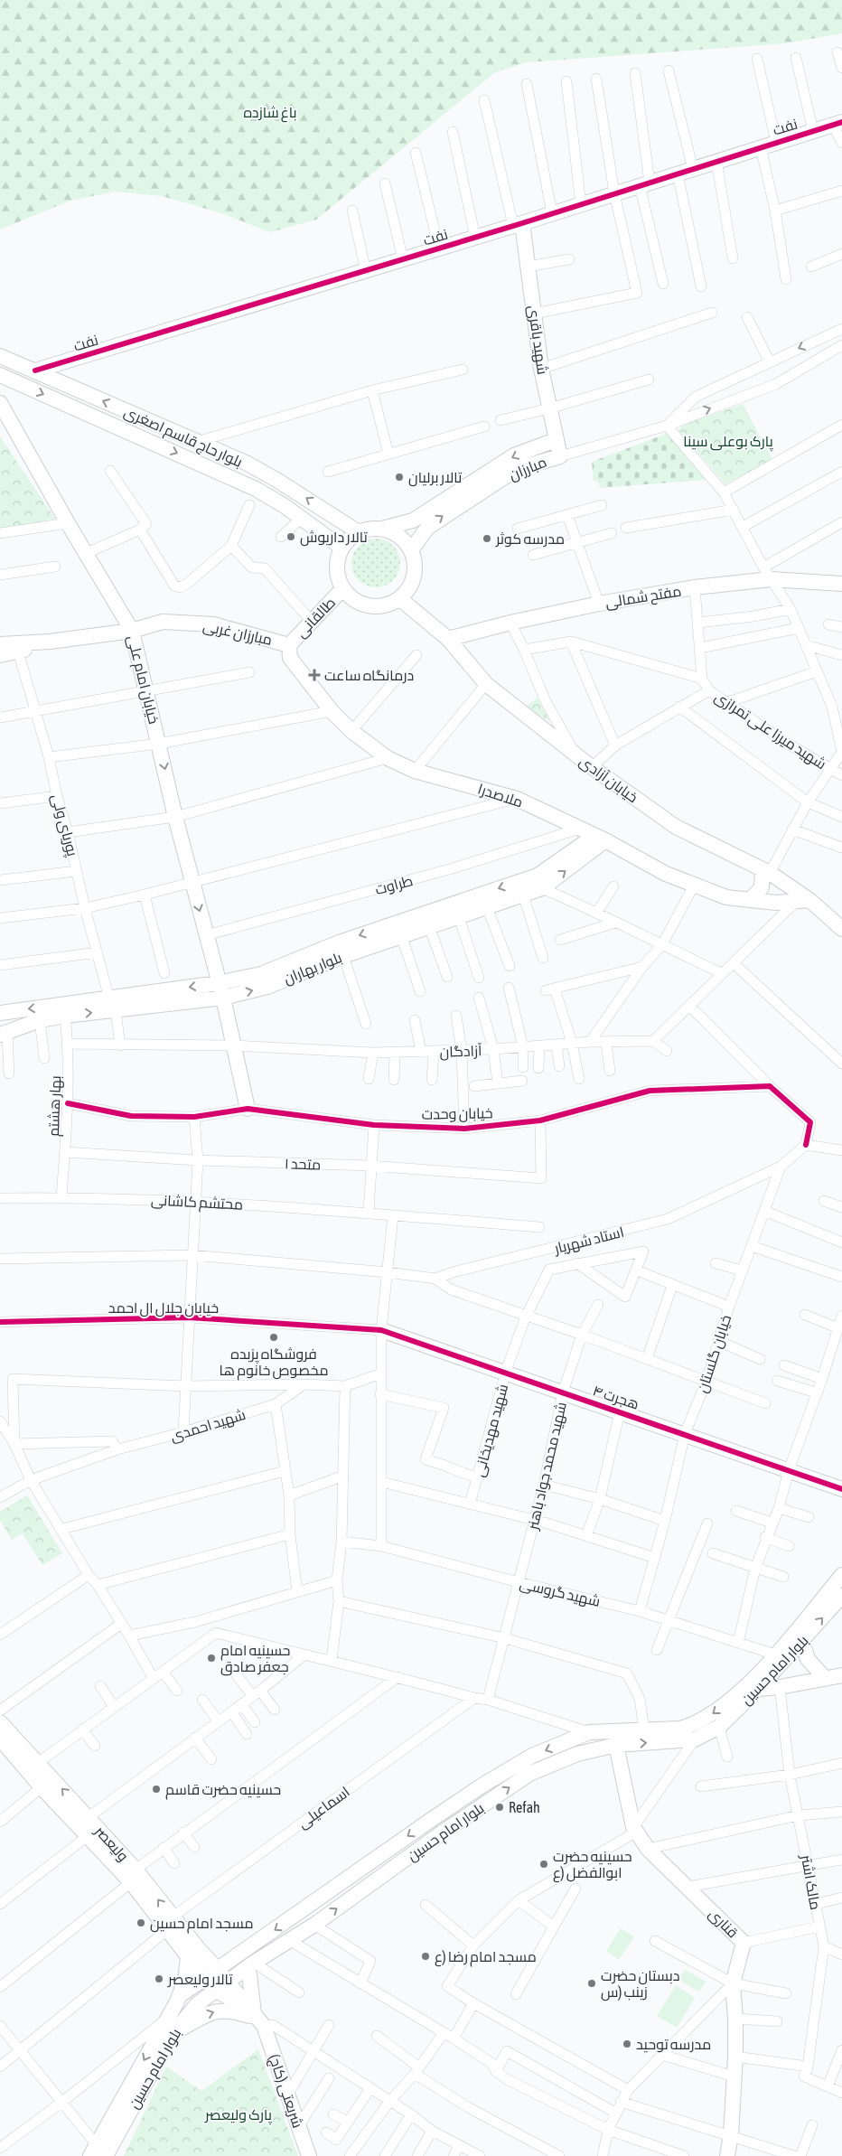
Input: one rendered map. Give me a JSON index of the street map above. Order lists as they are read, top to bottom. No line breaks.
{"streets":{"street":["نفت","شهید باقری","بلوار حاج قاسم اصغری","مبارزان","مفتح شمالی","طالقانی","مبارزان غربی","خیابان امام علی","شهید میرزا علی تمرازی","خیابان آزادی","ملاصدرا","پوریای ولی","طراوت","بلوار بهاران","آزادگان","بهار هشتم","خیابان وحدت","متحد ۱","محتشم کاشانی","استاد شهریار","خیابان جلال ال احمد","خیابان گلستان","هجرت ۴","شهید احمدی","شهید مهدیخانی","شهید محمد جواد باهنر","شهید گروسی","بلوار امام حسین","اسماعیلی","ولیعصر","مالک اشتر","قناری","شریعتی (کاج)"]},"crossings":[["نفت","شهید باقری"],["نفت","بلوار حاج قاسم اصغری"],["شهید باقری","مبارزان"],["بلوار حاج قاسم اصغری","مبارزان"],["بلوار حاج قاسم اصغری","طالقانی"],["بلوار حاج قاسم اصغری","خیابان آزادی"],["مبارزان","طالقانی"],["مبارزان","خیابان آزادی"],["مفتح شمالی","خیابان آزادی"],["طالقانی","مبارزان غربی"],["طالقانی","خیابان آزادی"],["طالقانی","ملاصدرا"],["مبارزان غربی","خیابان امام علی"],["مبارزان غربی","ملاصدرا"],["خیابان امام علی","طراوت"],["خیابان امام علی","بلوار بهاران"],["خیابان امام علی","آزادگان"],["خیابان امام علی","خیابان وحدت"],["خیابان آزادی","ملاصدرا"],["ملاصدرا","طراوت"],["ملاصدرا","بلوار بهاران"],["پوریای ولی","بلوار بهاران"],["پوریای ولی","آزادگان"],["بلوار بهاران","بهار هشتم"],["آزادگان","بهار هشتم"],["بهار هشتم","خیابان وحدت"],["بهار هشتم","متحد ۱"],["بهار هشتم","محتشم کاشانی"],["خیابان وحدت","متحد ۱"],["استاد شهریار","خیابان گلستان"],["خیابان جلال ال احمد","هجرت ۴"],["خیابان گلستان","هجرت ۴"],["خیابان گلستان","شهید گروسی"],["هجرت ۴","شهید مهدیخانی"],["هجرت ۴","شهید محمد جواد باهنر"],["شهید محمد جواد باهنر","شهید گروسی"],["شهید گروسی","بلوار امام حسین"],["بلوار امام حسین","ولیعصر"],["بلوار امام حسین","قناری"],["بلوار امام حسین","شریعتی (کاج)"],["اسماعیلی","ولیعصر"]],"parks":["باغ شازده","پارک بوعلی سینا","پارک ولیعصر"],"places":{"other":["تالار برلیان","تالار داریوش","مدرسه کوثر","فروشگاه پزبده مخصوص خانوم ها","حسینیه امام جعفر صادق","حسینیه حضرت قاسم","Refah","حسینیه حضرت ابوالفضل (ع","مسجد امام حسین","مسجد امام رضا (ع","تالار ولیعصر","دبستان حضرت زینب (س","مدرسه توحید"],"health":["درمانگاه ساعت"]}}
